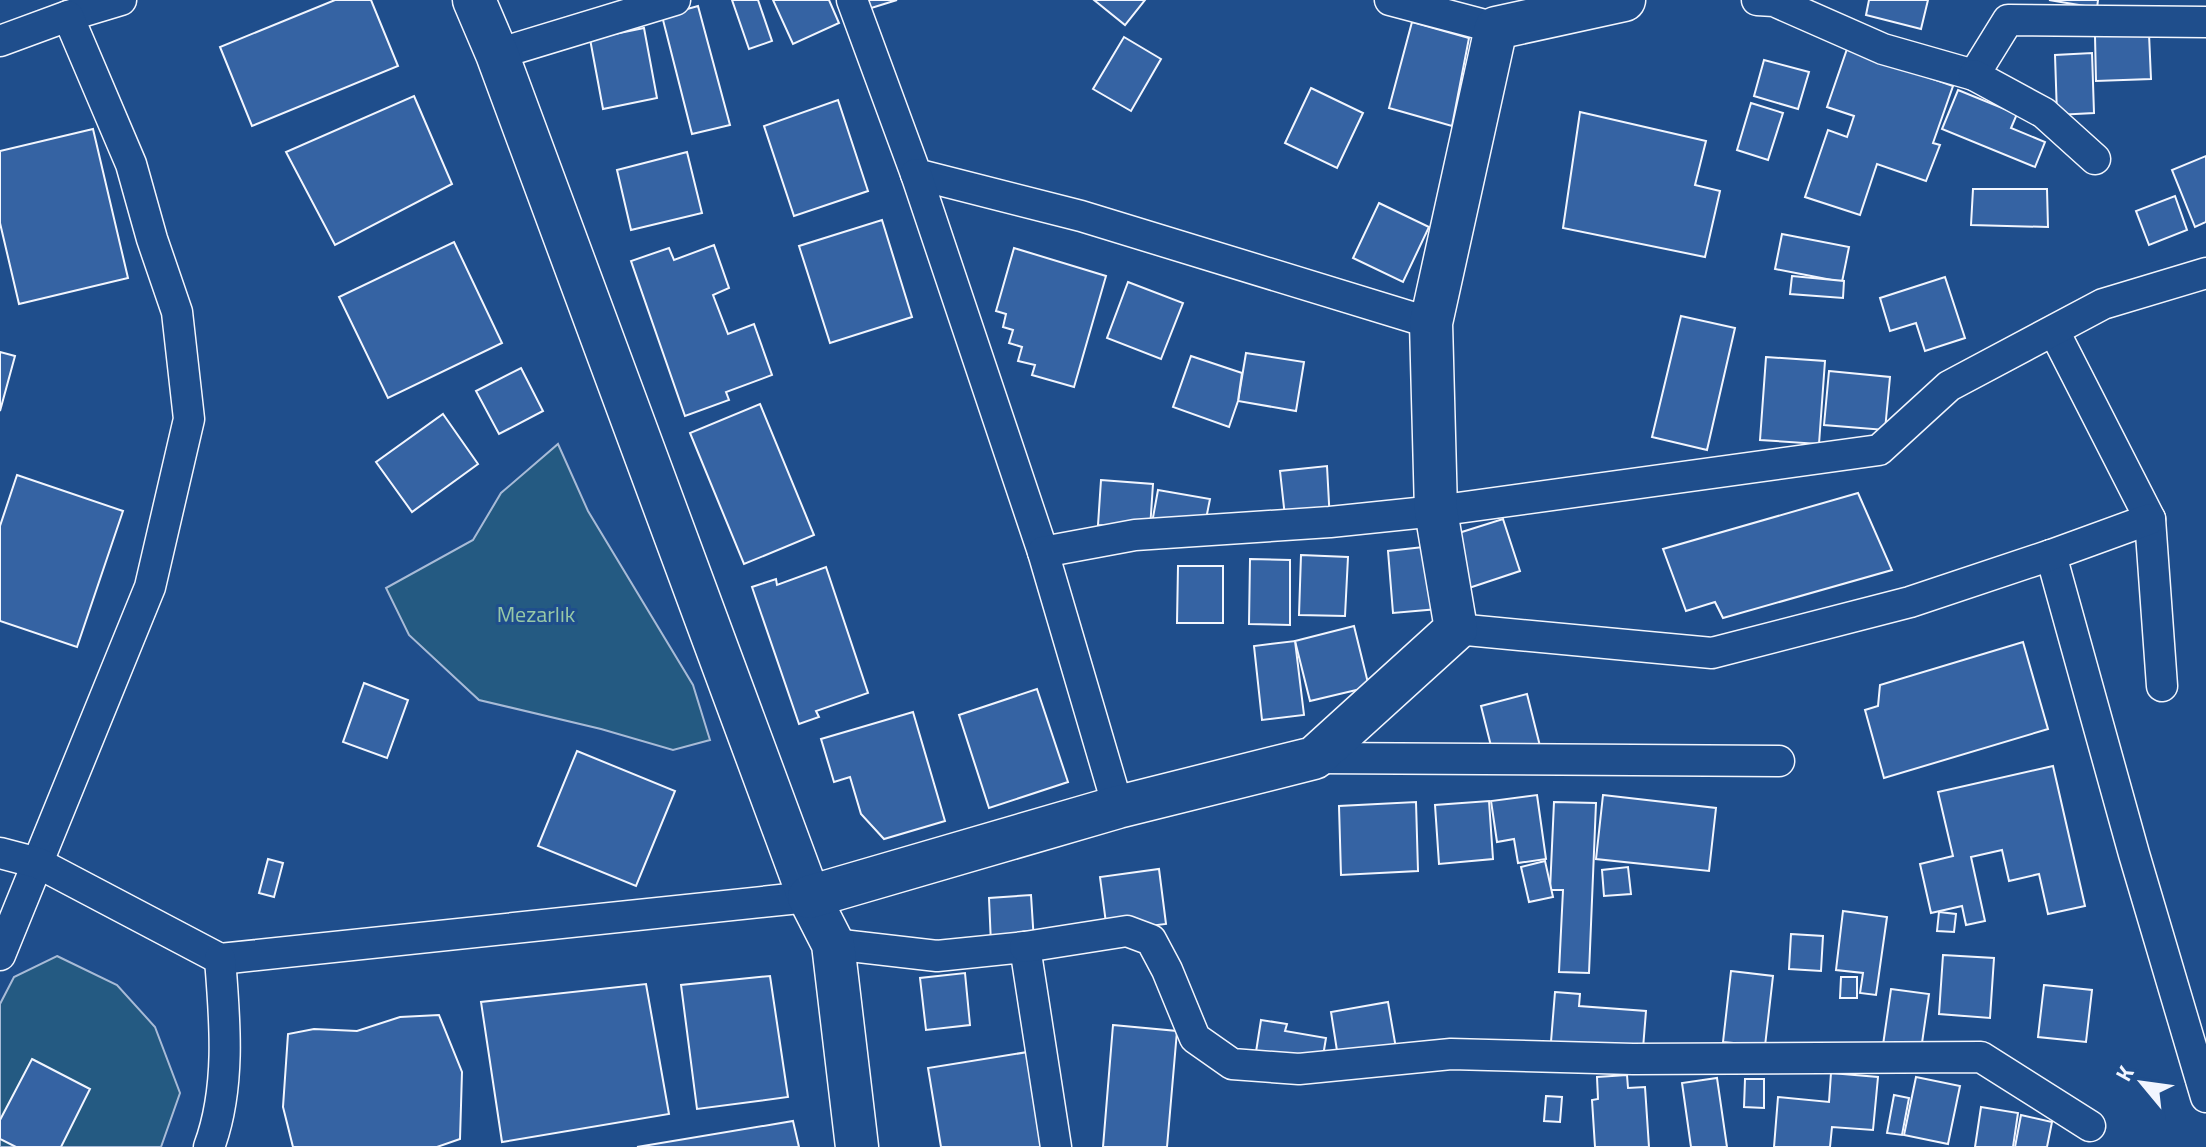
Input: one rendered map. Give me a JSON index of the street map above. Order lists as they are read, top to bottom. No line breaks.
{"parks":["Mezarlık"],"north":"top left"}
